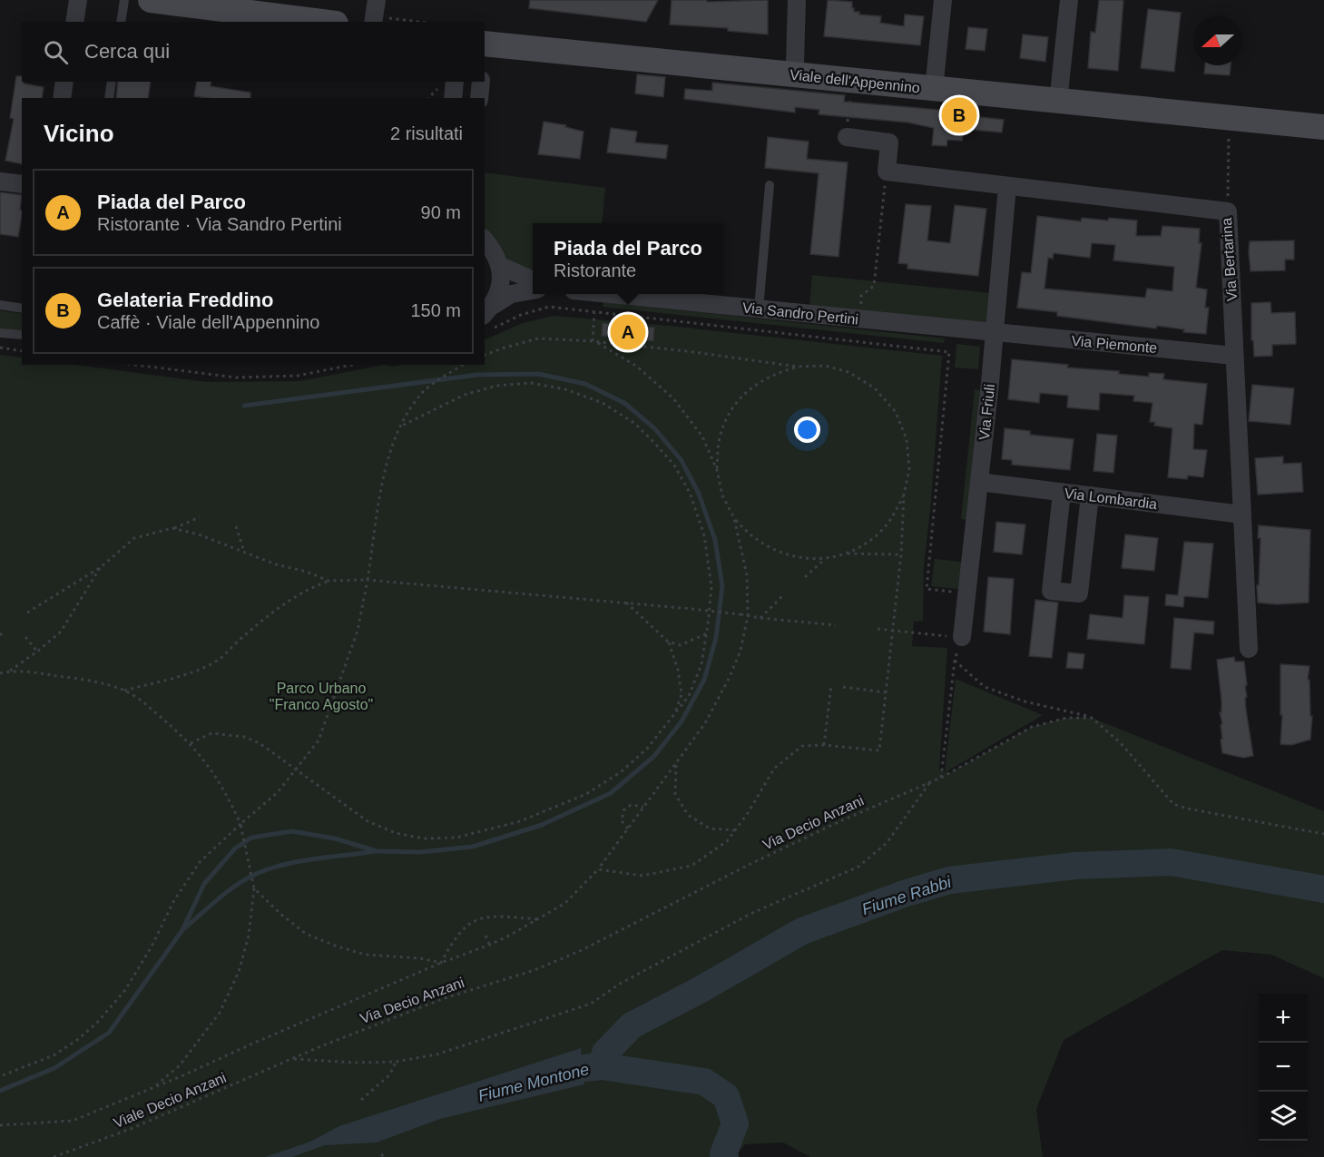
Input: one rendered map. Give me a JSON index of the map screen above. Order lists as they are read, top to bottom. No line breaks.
{"streets":{"main road":["Viale dell'Appennino"],"street":["Via Bertarina","Via Sandro Pertini","Via Piemonte","Via Friuli","Via Lombardia"],"path":["Via Decio Anzani","Viale Decio Anzani"]},"crossings":[["Via Bertarina","Via Piemonte"],["Via Bertarina","Via Friuli"],["Via Bertarina","Via Lombardia"],["Via Sandro Pertini","Via Piemonte"],["Via Sandro Pertini","Via Friuli"],["Via Piemonte","Via Friuli"],["Via Friuli","Via Lombardia"],["Via Decio Anzani","Viale Decio Anzani"]],"water":["Fiume Rabbi","Fiume Montone"],"parks":["Parco Urbano \"Franco Agosto\""],"north":"left","page":{"search":"Cerca qui","pins":["B","A"],"heading":["Vicino","2 risultati"],"list":[{"mark":"A","name":"Piada del Parco","note":"Ristorante · Via Sandro Pertini","value":"90 m"},{"mark":"B","name":"Gelateria Freddino","note":"Caffè · Viale dell'Appennino","value":"150 m"}],"popup":["Piada del Parco","Ristorante"],"map_buttons":["+","−"]}}
